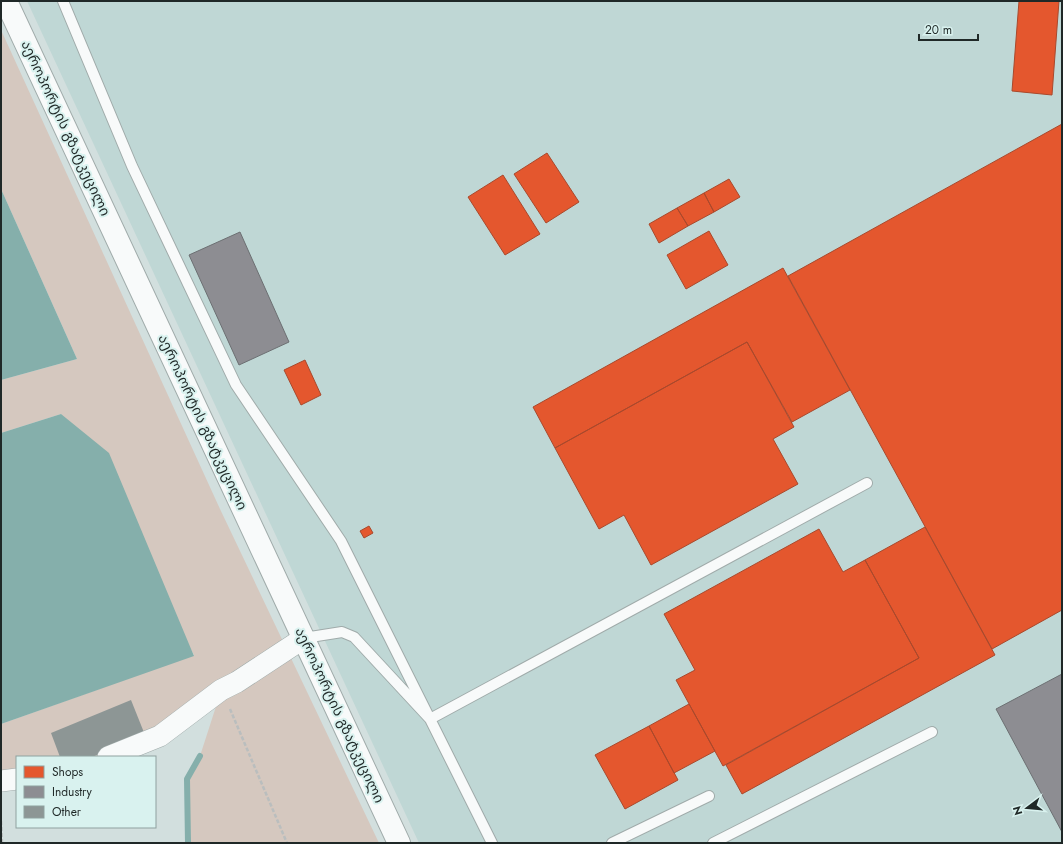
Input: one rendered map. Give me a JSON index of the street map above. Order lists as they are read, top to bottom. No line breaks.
{"streets":{"highway":["აეროპორტის გზატკეცილი"]},"legend":["Shops","Industry","Other"],"scale_bar":"20 m","north":"left"}
